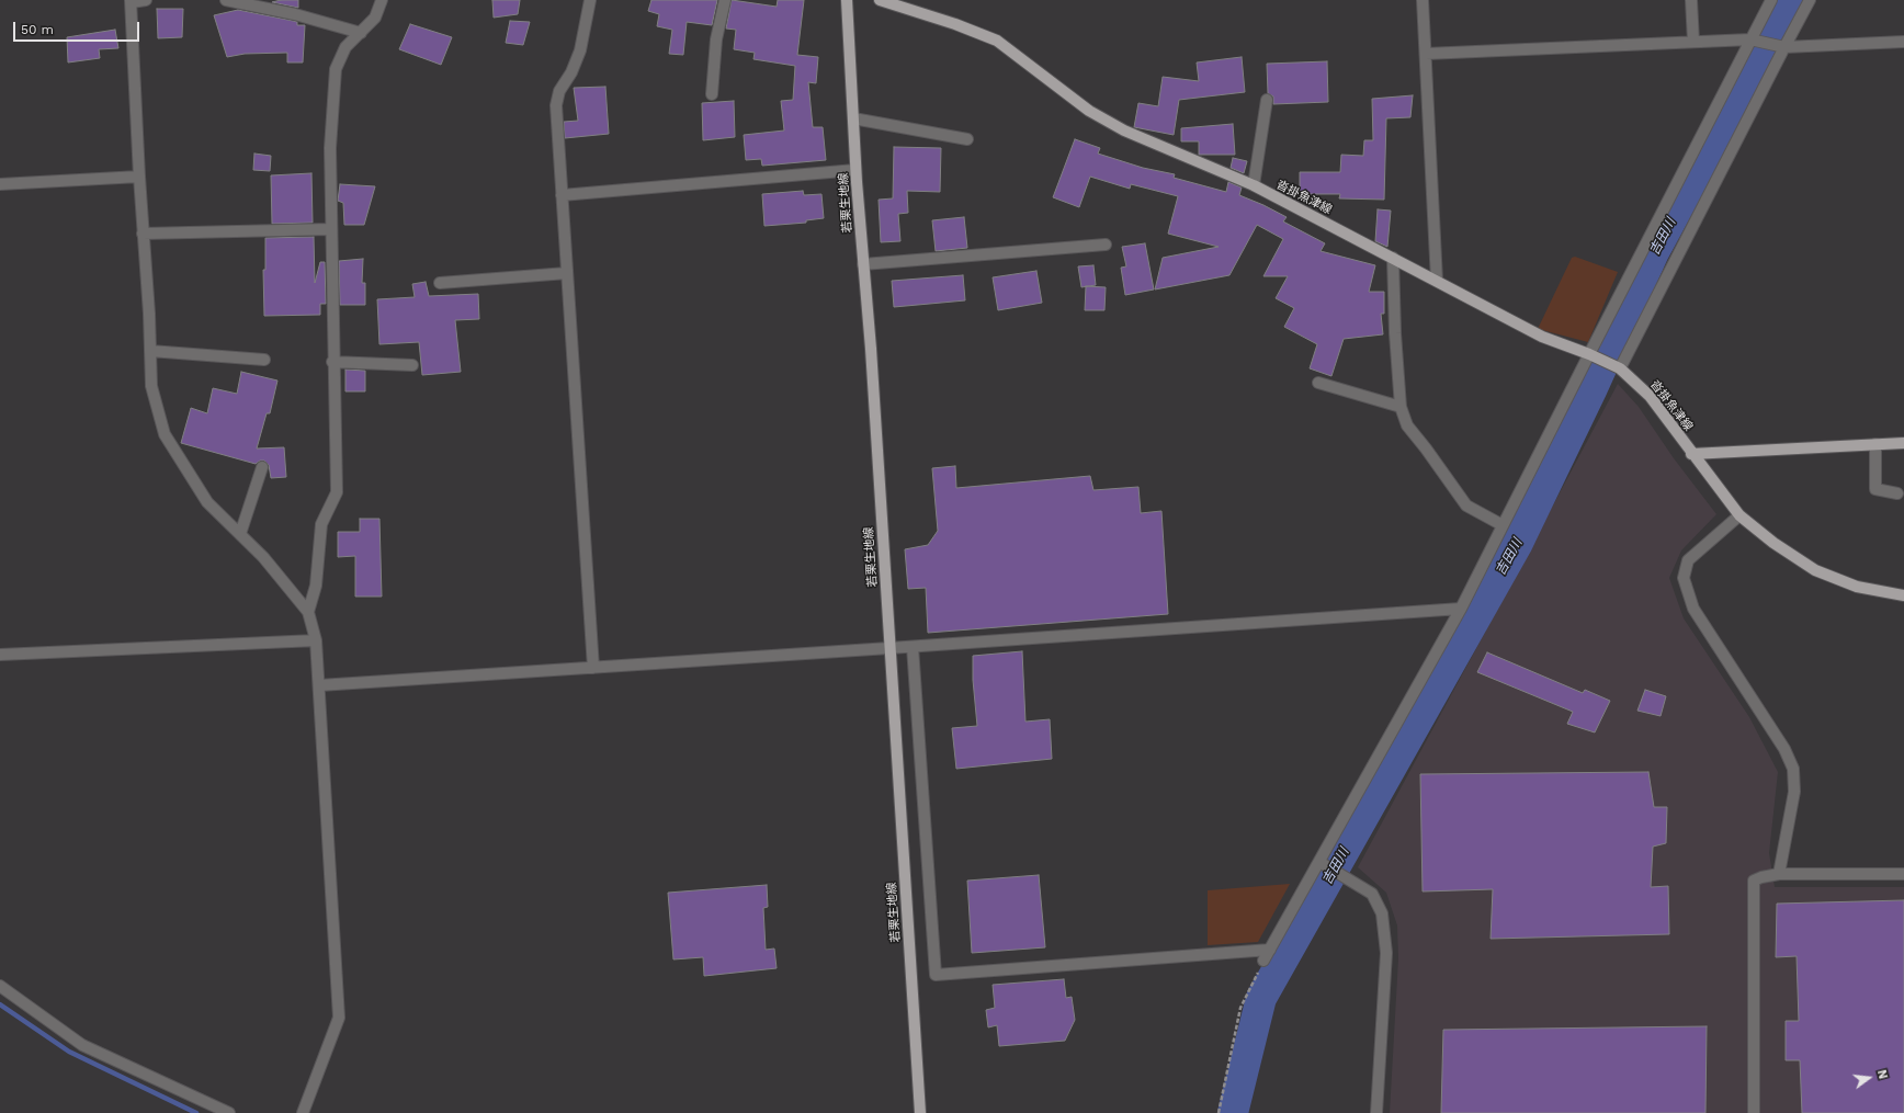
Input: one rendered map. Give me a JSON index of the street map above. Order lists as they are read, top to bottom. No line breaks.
{"streets":{"main road":["沓掛魚津線","若栗生地線"]},"water":["吉田川"],"scale_bar":"50 m","north":"right"}
